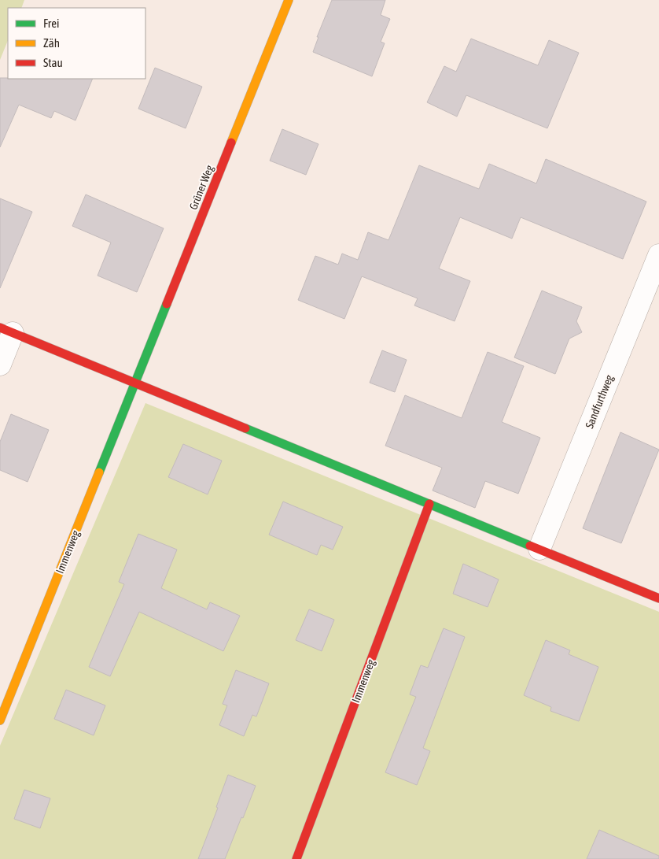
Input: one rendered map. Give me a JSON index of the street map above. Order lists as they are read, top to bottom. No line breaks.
{"streets":{"street":["Grüner Weg","Sandfurthweg","Immenweg"]},"crossings":[["Grüner Weg","Immenweg"]],"legend":["Frei","Zäh","Stau"]}
